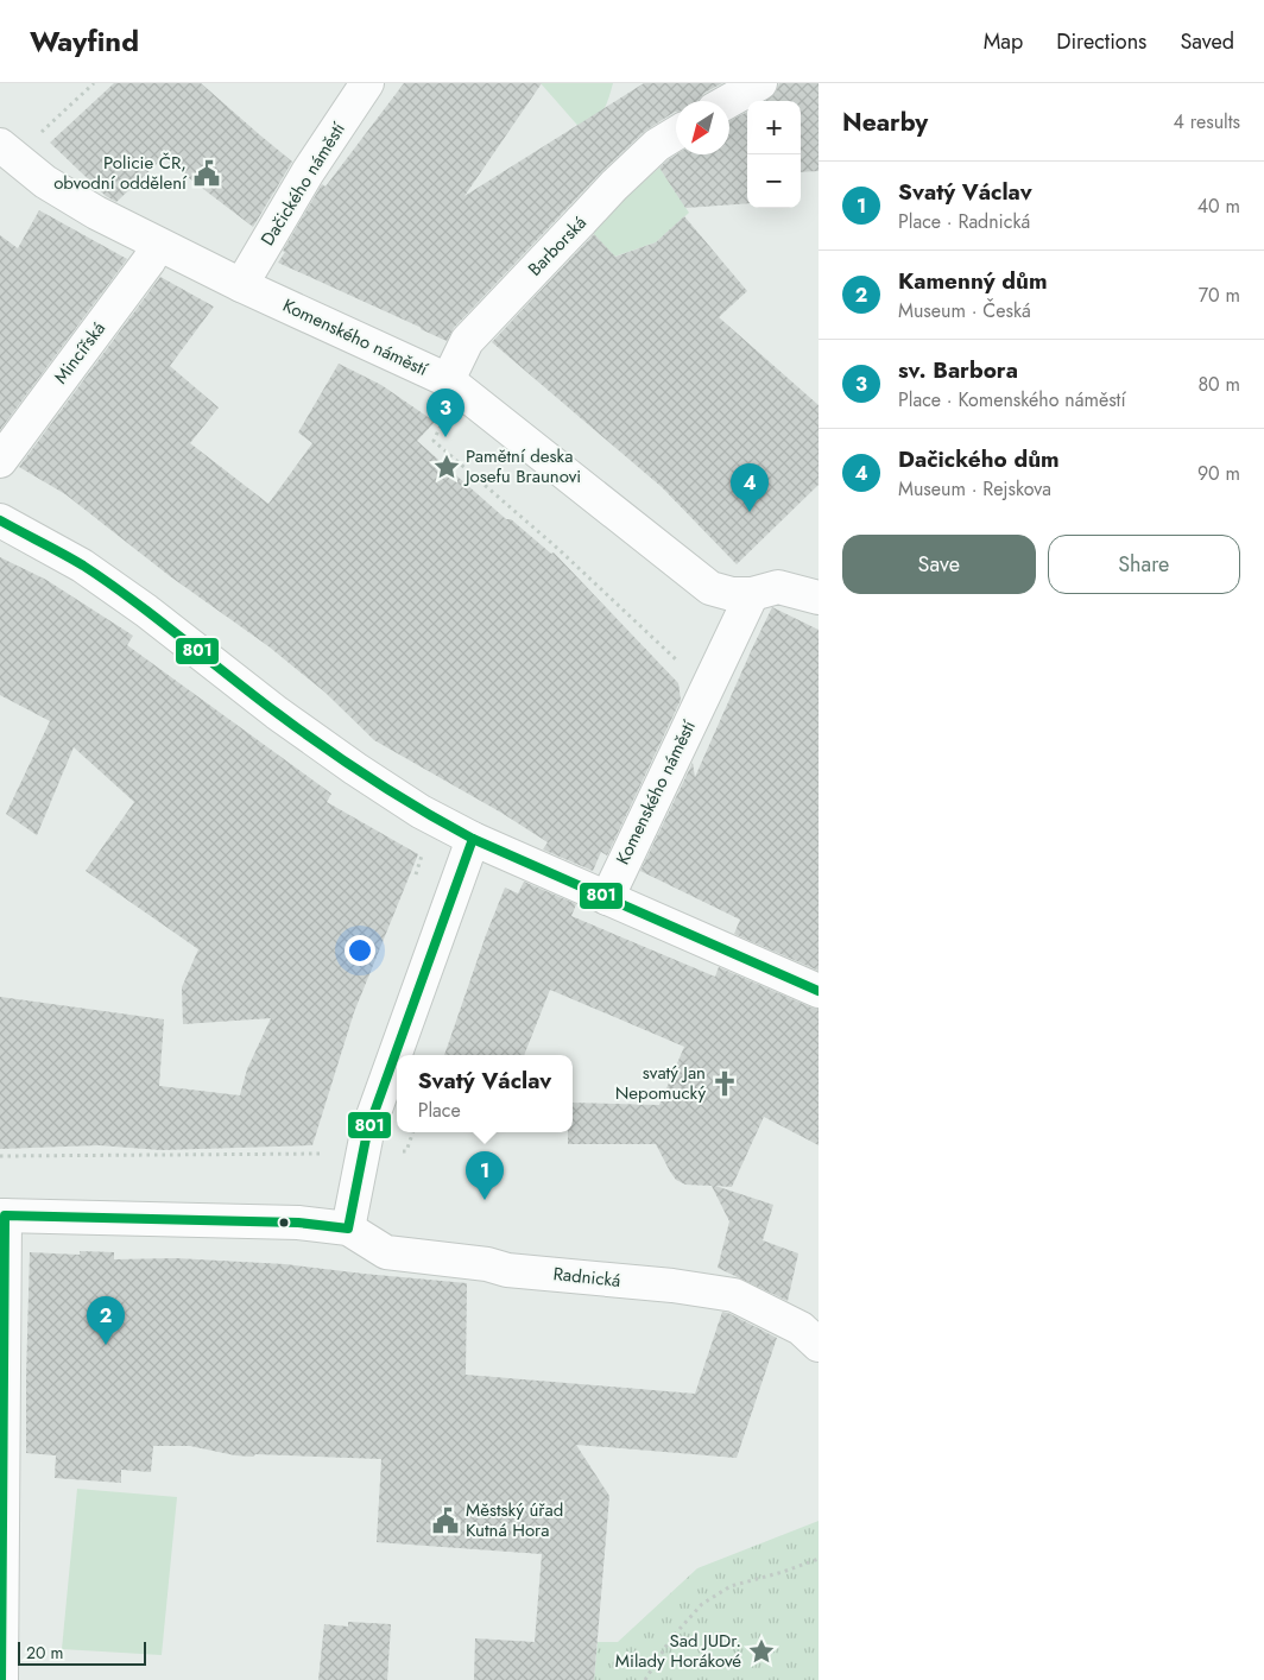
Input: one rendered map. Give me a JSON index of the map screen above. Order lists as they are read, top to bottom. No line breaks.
{"streets":{"street":["Dačického náměstí","Barborská","Komenského náměstí","Mincířská","Radnická"]},"crossings":[["Dačického náměstí","Komenského náměstí"],["Barborská","Komenského náměstí"],["Komenského náměstí","Mincířská"]],"places":{"public building":["Policie ČR, obvodní oddělení","Městský úřad Kutná Hora"],"place":["Pamětní deska Josefu Braunovi","Sad JUDr. Milady Horákové"],"church":["svatý Jan Nepomucký"]},"lines":["transit line 801"],"scale_bar":"20 m","north":"bottom left","page":{"header":"Wayfind","nav":["Map","Directions","Saved"],"heading":["Nearby","4 results"],"map_buttons":["+","−"],"list":[{"mark":"1","name":"Svatý Václav","note":"Place · Radnická","value":"40 m"},{"mark":"2","name":"Kamenný dům","note":"Museum · Česká","value":"70 m"},{"mark":"3","name":"sv. Barbora","note":"Place · Komenského náměstí","value":"80 m"},{"mark":"4","name":"Dačického dům","note":"Museum · Rejskova","value":"90 m"}],"pins":["3","4","1","2"],"buttons":["Save","Share"],"popup":["Svatý Václav","Place"],"scale":"20 m"}}
